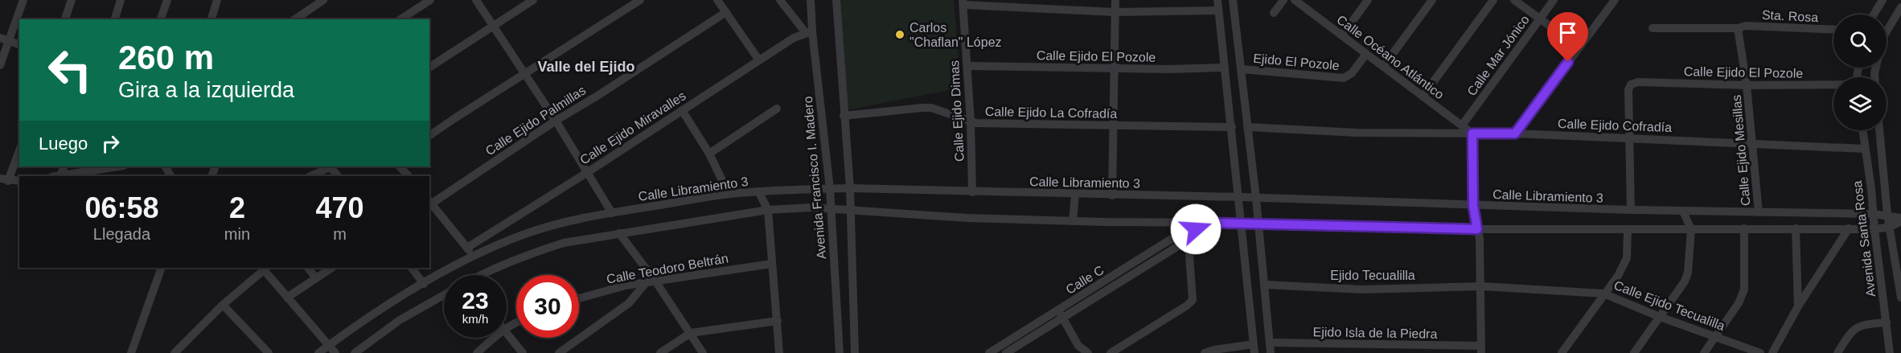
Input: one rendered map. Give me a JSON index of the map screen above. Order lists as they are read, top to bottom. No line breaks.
{"streets":{"street":["Sta. Rosa","Calle Mar Jónico","Calle Ejido El Pozole","Calle Océano Atlántico","Ejido El Pozole","Calle Ejido Dimas","Calle Ejido La Cofradía","Calle Ejido Palmillas","Calle Ejido Cofradía","Calle Ejido Miravalles","Calle Ejido Mesillas","Avenida Francisco I. Madero","Calle Libramiento 3","Avenida Santa Rosa","Calle Teodoro Beltrán","Ejido Tecualilla","Calle C","Calle Ejido Tecualilla","Ejido Isla de la Piedra"]},"crossings":[["Sta. Rosa","Calle Ejido Mesillas"],["Calle Mar Jónico","Calle Océano Atlántico"],["Calle Ejido El Pozole","Calle Ejido Dimas"],["Calle Ejido El Pozole","Calle Ejido Cofradía"],["Calle Ejido El Pozole","Calle Ejido Mesillas"],["Calle Océano Atlántico","Ejido El Pozole"],["Calle Océano Atlántico","Calle Ejido Cofradía"],["Calle Ejido Dimas","Calle Ejido La Cofradía"],["Calle Ejido Dimas","Calle Libramiento 3"],["Calle Ejido Cofradía","Calle Ejido Mesillas"],["Calle Ejido Cofradía","Avenida Santa Rosa"],["Calle Ejido Miravalles","Avenida Francisco I. Madero"],["Calle Ejido Mesillas","Calle Libramiento 3"],["Avenida Francisco I. Madero","Calle Libramiento 3"],["Calle Libramiento 3","Avenida Santa Rosa"],["Ejido Tecualilla","Calle Ejido Tecualilla"]],"districts":["Valle del Ejido"],"places":["Carlos \"Chaflan\" López"],"page":{"turn":["260 m","Gira a la izquierda"],"then":"Luego","eta":["06:58","Llegada","2","min","470","m"],"speed":"23 km/h","limit":"30"}}
